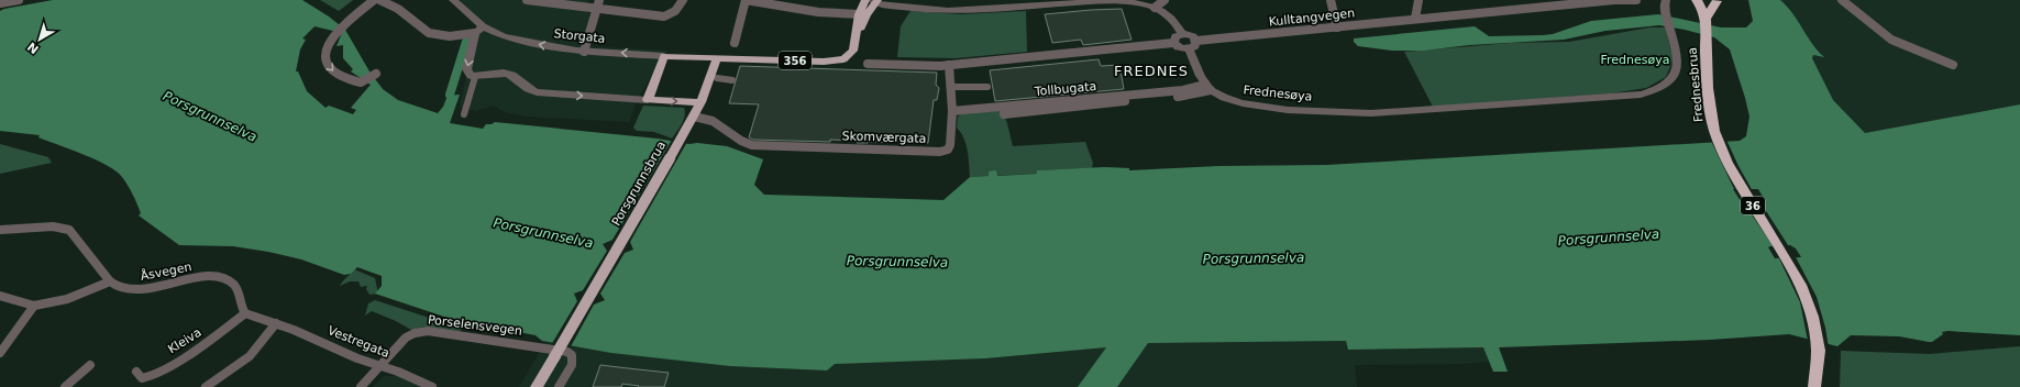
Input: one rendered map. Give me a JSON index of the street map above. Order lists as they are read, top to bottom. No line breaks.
{"streets":{"highway":["Frednesbrua","36"],"main road":["Storgata","356","Porsgrunnsbrua"],"street":["Kulltangvegen","Tollbugata","Frednesøya","Skomværgata","Åsvegen","Porselensvegen","Kleiva","Vestregata"]},"crossings":[["Storgata","356"],["Storgata","Porsgrunnsbrua"],["356","Porsgrunnsbrua"],["Frednesbrua","36"],["Tollbugata","Frednesøya"],["Tollbugata","Skomværgata"],["Skomværgata","Porsgrunnsbrua"],["Åsvegen","Kleiva"],["Åsvegen","Vestregata"],["Porselensvegen","Vestregata"],["Kleiva","Vestregata"]],"districts":["FREDNES"],"water":["Porsgrunnselva"],"parks":["Frednesøya"],"north":"bottom left"}
